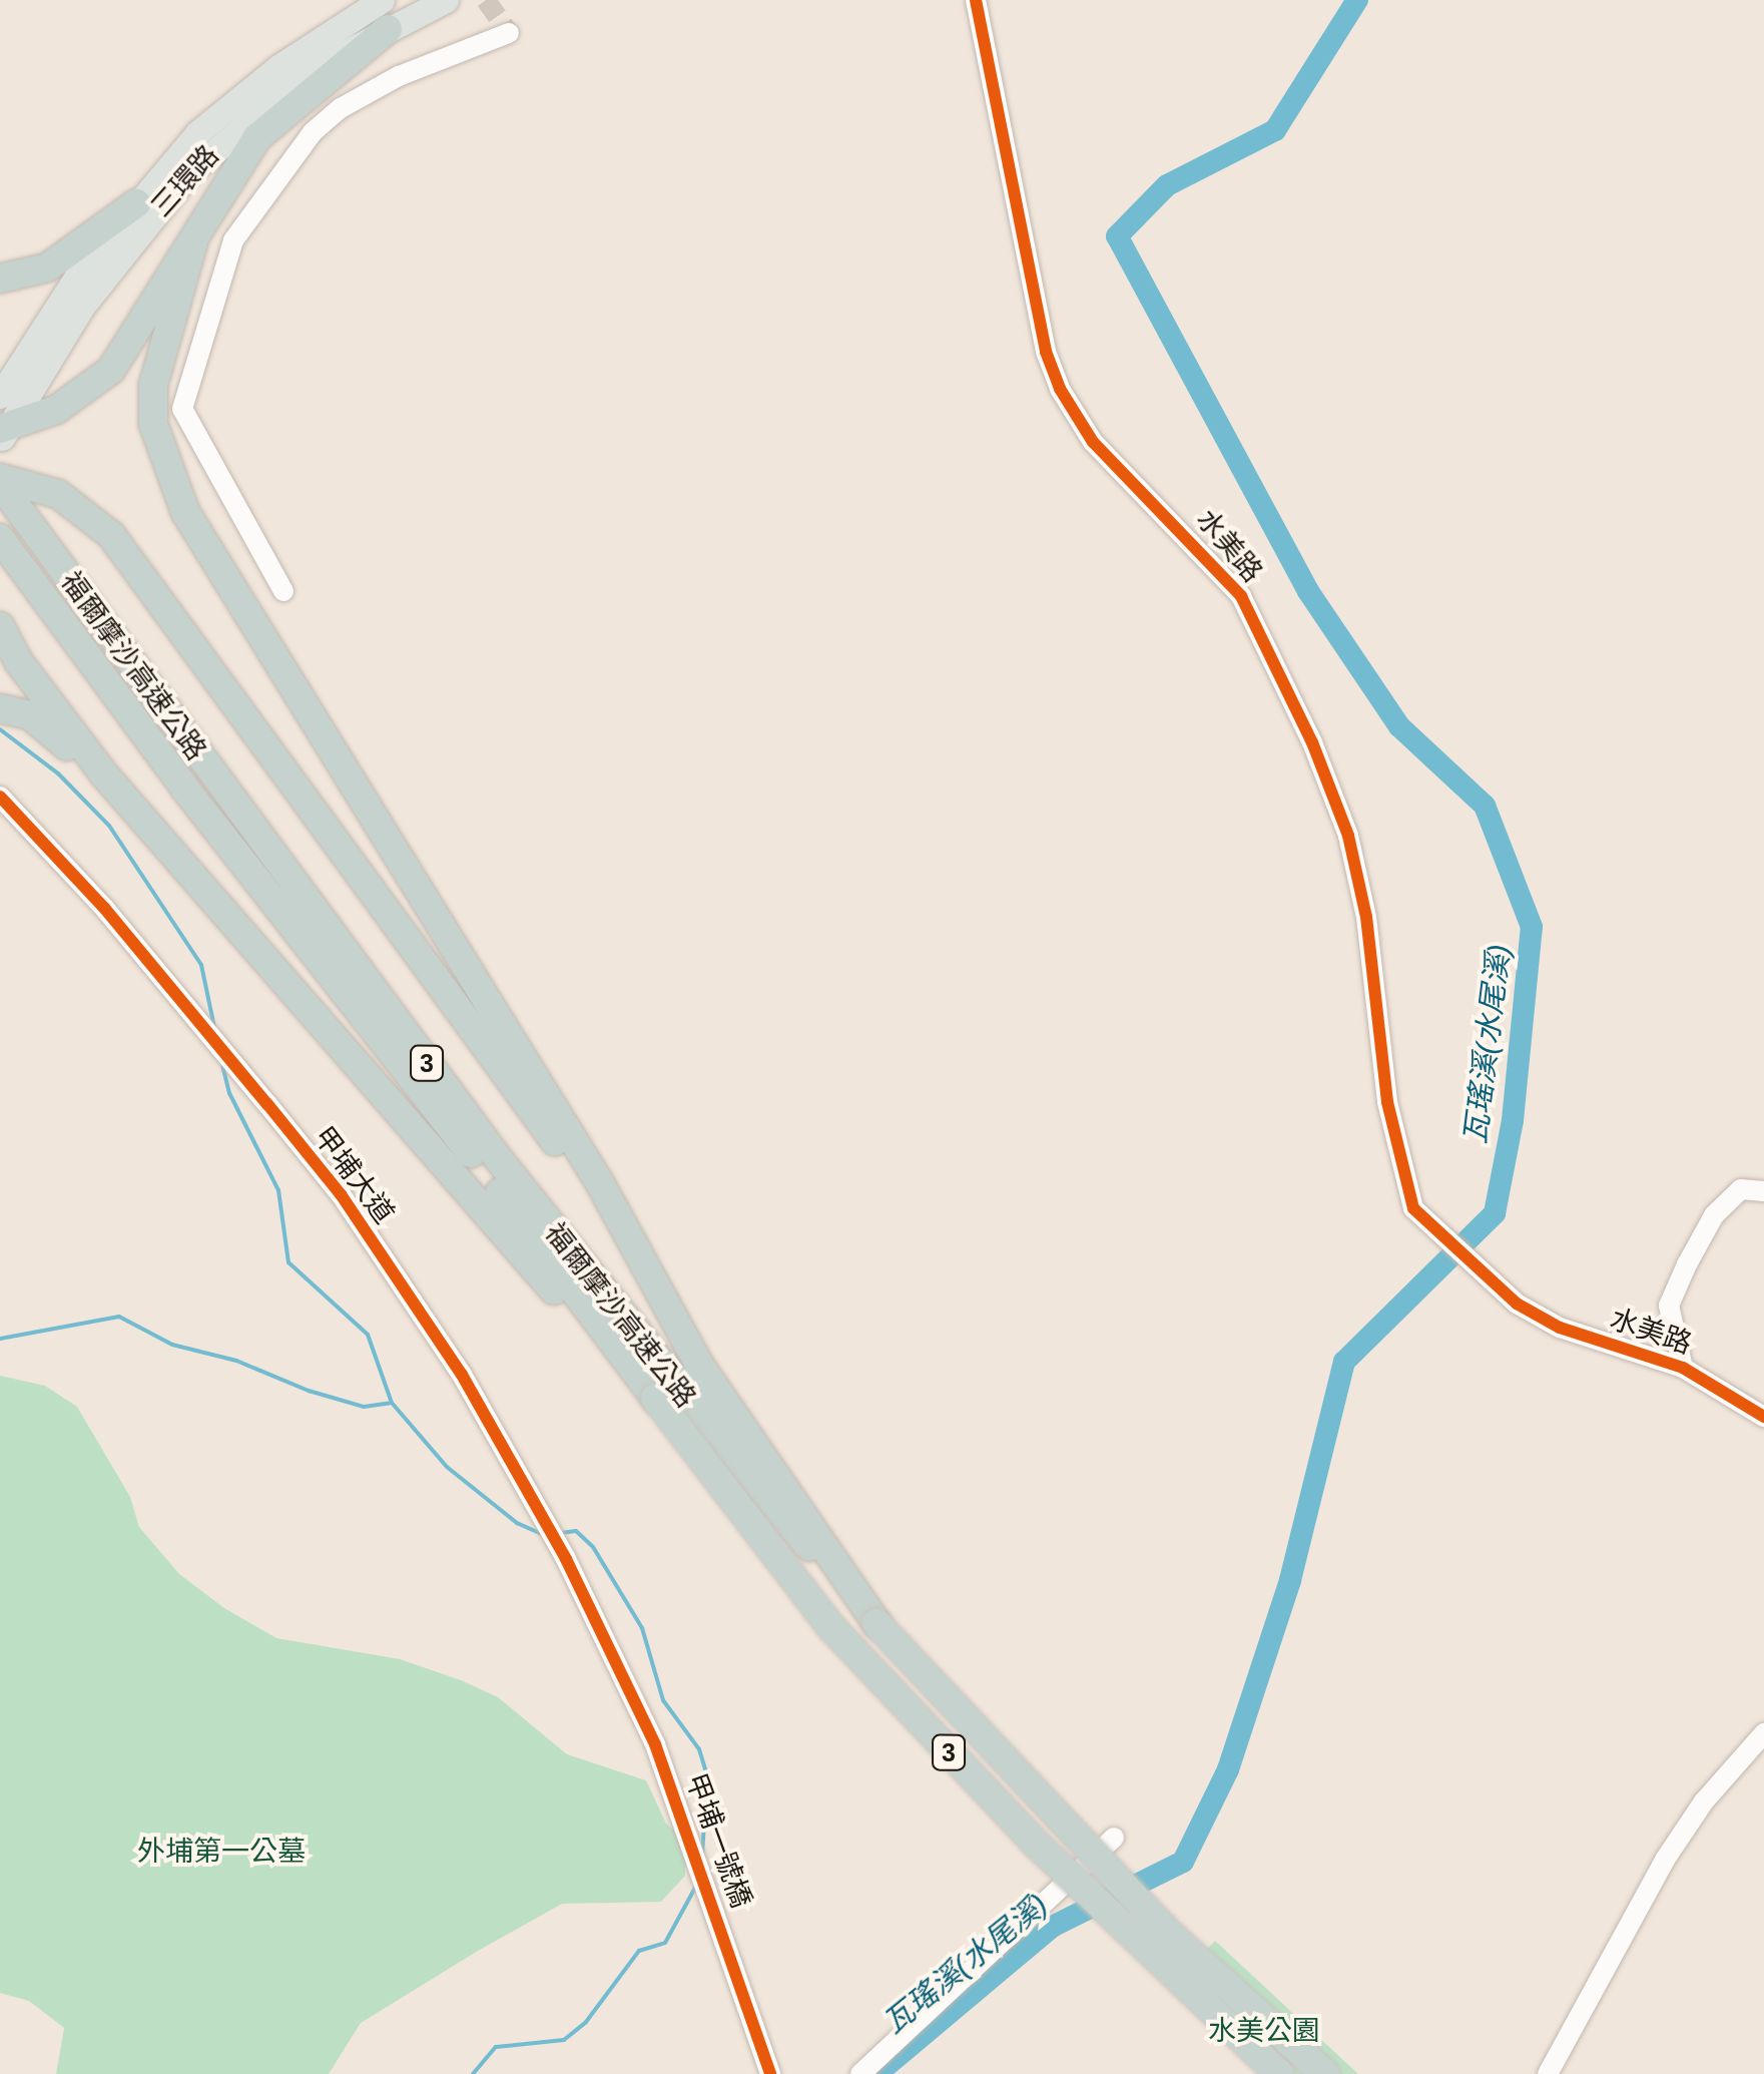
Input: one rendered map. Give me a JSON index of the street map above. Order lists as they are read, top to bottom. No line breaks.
{"streets":{"highway":["福爾摩沙高速公路","3"],"main road":["三環路"],"street":["水美路","甲埔大道","甲埔一號橋"]},"crossings":[["甲埔大道","甲埔一號橋"]],"water":["瓦瑤溪(水尾溪)"],"parks":["外埔第一公墓","水美公園"]}
